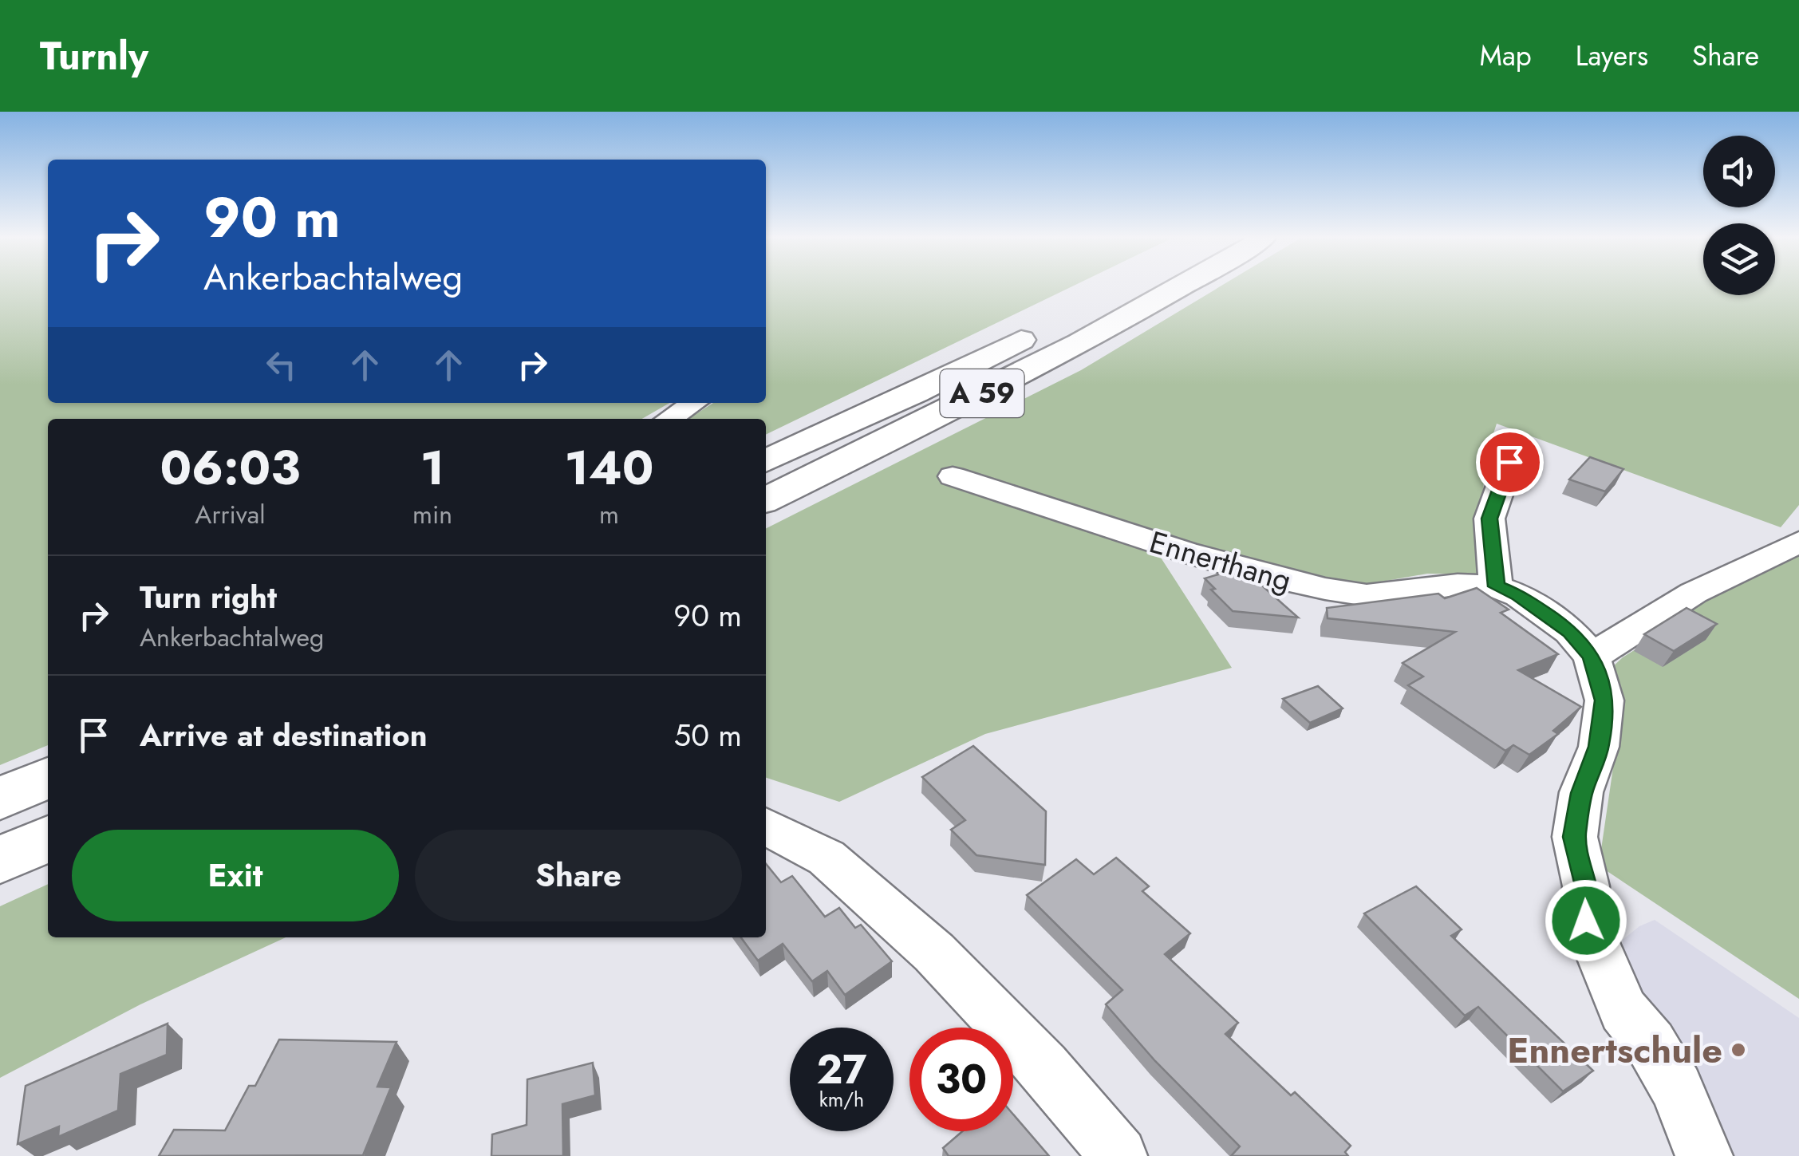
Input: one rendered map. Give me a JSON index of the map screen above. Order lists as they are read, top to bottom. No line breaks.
{"streets":{"highway":["A 59"],"street":["Ennerthang"]},"places":["Ennertschule"],"page":{"header":"Turnly","nav":["Map","Layers","Share"],"turn":["90 m","Ankerbachtalweg"],"eta":["06:03","Arrival","1","min","140","m"],"list":[{"name":"Turn right","note":"Ankerbachtalweg","value":"90 m"},{"name":"Arrive at destination","value":"50 m"}],"buttons":["Exit","Share"],"speed":"27 km/h","limit":"30"}}
